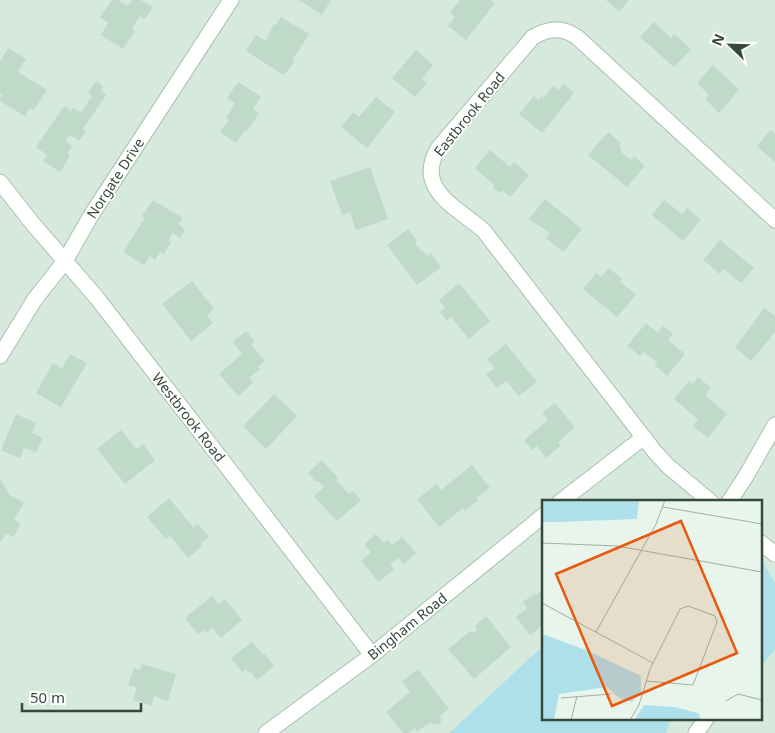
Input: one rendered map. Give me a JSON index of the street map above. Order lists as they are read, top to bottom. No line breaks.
{"streets":{"street":["Eastbrook Road","Norgate Drive","Westbrook Road","Bingham Road"]},"crossings":[["Norgate Drive","Westbrook Road"],["Westbrook Road","Bingham Road"]],"scale_bar":"50 m","north":"top left"}
